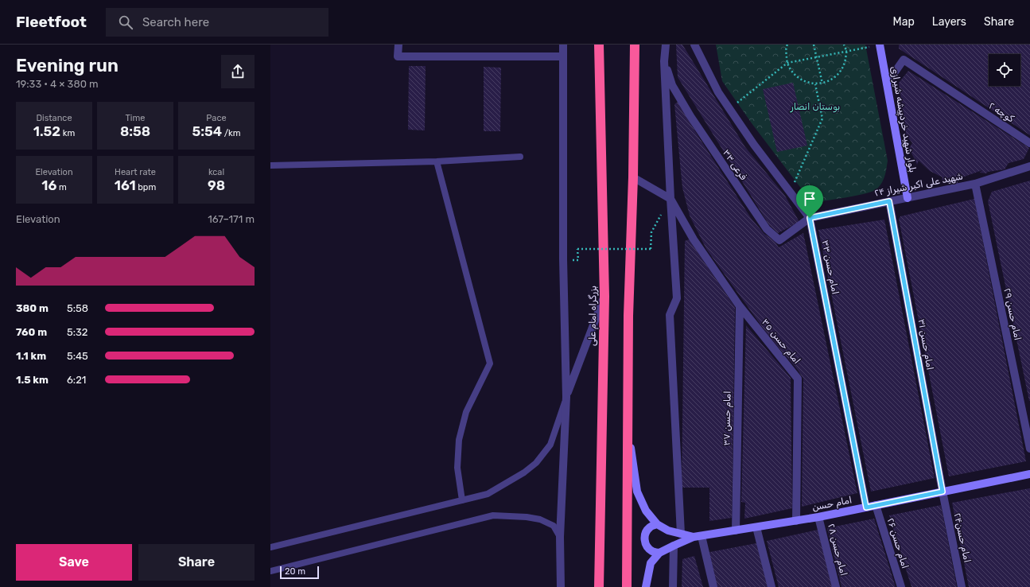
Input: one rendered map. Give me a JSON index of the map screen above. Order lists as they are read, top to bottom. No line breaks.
{"streets":{"highway":["بزرگراه امام علی"],"main road":["بلوار شهید خردپیشه شیرازی","امام حسن"],"street":["کوچه ۲","فرعی ۳۳","شهید علی اکبر شیراز ۲۴","امام حسن ۳۳","امام حسن ۲۹","امام حسن ۳۵","امام حسن ۳۱","امام حسن ۳۷","امام حسن۲۴","امام حسن ۲۶","امام حسن ۲۸"]},"crossings":[["کوچه ۲","بلوار شهید خردپیشه شیرازی"],["بلوار شهید خردپیشه شیرازی","شهید علی اکبر شیراز ۲۴"],["فرعی ۳۳","شهید علی اکبر شیراز ۲۴"],["فرعی ۳۳","امام حسن ۳۳"],["شهید علی اکبر شیراز ۲۴","امام حسن ۳۳"],["شهید علی اکبر شیراز ۲۴","امام حسن ۲۹"],["شهید علی اکبر شیراز ۲۴","امام حسن ۳۱"],["امام حسن ۳۳","امام حسن"],["امام حسن ۳۵","امام حسن ۳۷"],["امام حسن ۳۵","امام حسن"],["امام حسن ۳۱","امام حسن"],["امام حسن ۳۱","امام حسن۲۴"],["امام حسن ۳۷","امام حسن"],["امام حسن","امام حسن۲۴"],["امام حسن","امام حسن ۲۶"],["امام حسن","امام حسن ۲۸"]],"parks":["بوستان انصار"],"scale_bar":"20 m","page":{"header":"Fleetfoot","search":"Search here","nav":["Map","Layers","Share"],"heading":["Evening run","19:33 · 4 × 380 m"],"stats":[["Distance","1.52 km"],["Time","8:58"],["Pace","5:54 /km"],["Elevation","16 m"],["Heart rate","161 bpm"],["kcal","98"]],"chart":["Elevation","167–171 m"],"list":[{"name":"380 m","note":"5:58"},{"name":"760 m","note":"5:32"},{"name":"1.1 km","note":"5:45"},{"name":"1.5 km","note":"6:21"}],"buttons":["Save","Share"],"scale":"20 m"}}
